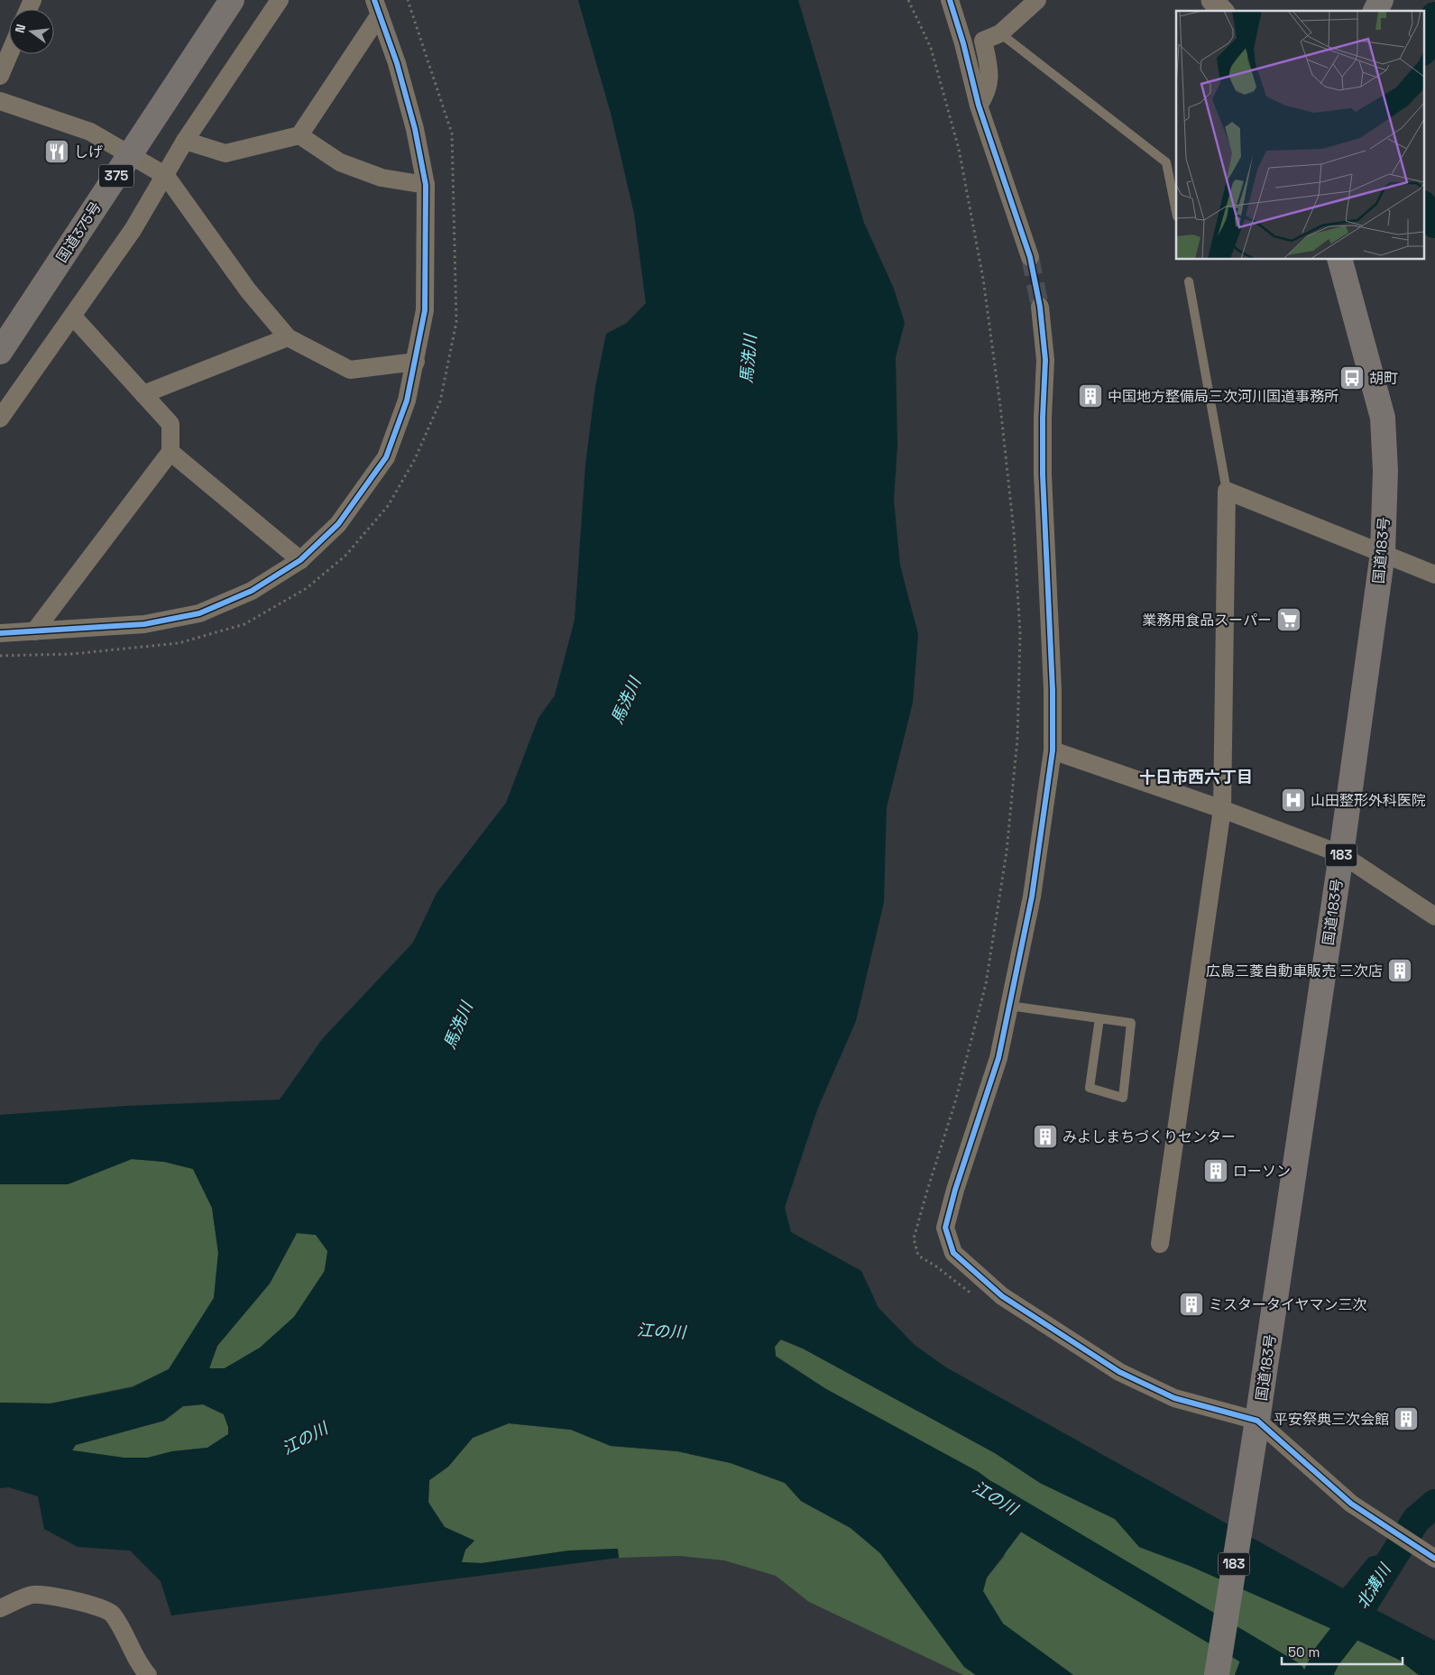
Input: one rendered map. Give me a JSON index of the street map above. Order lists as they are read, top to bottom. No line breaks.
{"streets":{"highway":["375","国道375号","国道183号","183"]},"districts":["十日市西六丁目"],"water":["馬洗川","江の川","北溝川"],"places":{"restaurant":["しげ"],"bus stop":["胡町"],"building":["中国地方整備局三次河川国道事務所","広島三菱自動車販売 三次店","みよしまちづくりセンター","ローソン","ミスタータイヤマン三次","平安祭典三次会館"],"supermarket":["業務用食品スーパー"],"hospital":["山田整形外科医院"]},"scale_bar":"50 m","north":"left"}
